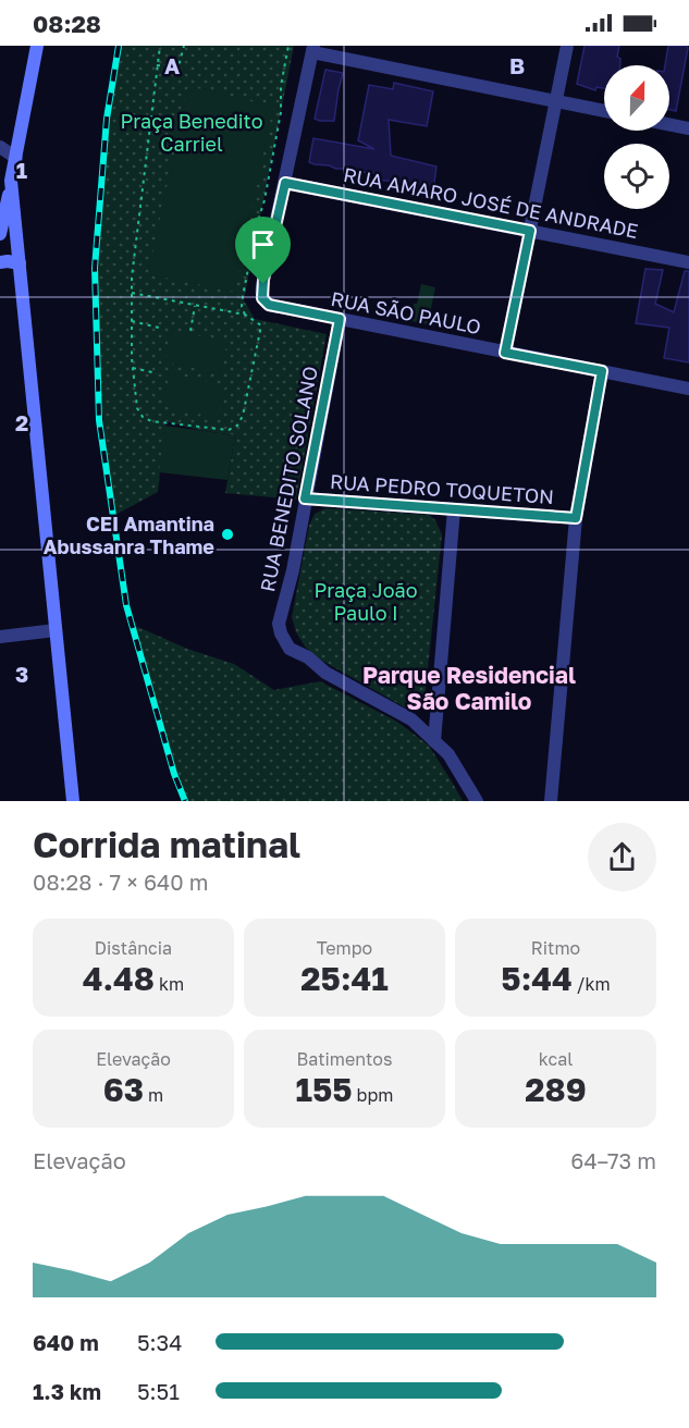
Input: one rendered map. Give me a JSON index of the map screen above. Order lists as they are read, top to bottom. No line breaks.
{"streets":{"street":["RUA AMARO JOSÉ DE ANDRADE","RUA SÃO PAULO","RUA BENEDITO SOLANO","RUA PEDRO TOQUETON"]},"crossings":[["RUA AMARO JOSÉ DE ANDRADE","RUA SÃO PAULO"],["RUA SÃO PAULO","RUA BENEDITO SOLANO"],["RUA BENEDITO SOLANO","RUA PEDRO TOQUETON"]],"districts":["Parque Residencial São Camilo"],"parks":["Praça Benedito Carriel","Praça João Paulo I"],"places":["CEI Amantina Abussanra Thame"],"north":"top","page":{"status":"08:28","heading":["Corrida matinal","08:28 · 7 × 640 m"],"stats":[["Distância","4.48 km"],["Tempo","25:41"],["Ritmo","5:44 /km"],["Elevação","63 m"],["Batimentos","155 bpm"],["kcal","289"]],"chart":["Elevação","64–73 m"],"list":[{"name":"640 m","note":"5:34"},{"name":"1.3 km","note":"5:51"}]},"grid":{"columns":["A","B"],"rows":["1","2","3"]}}
